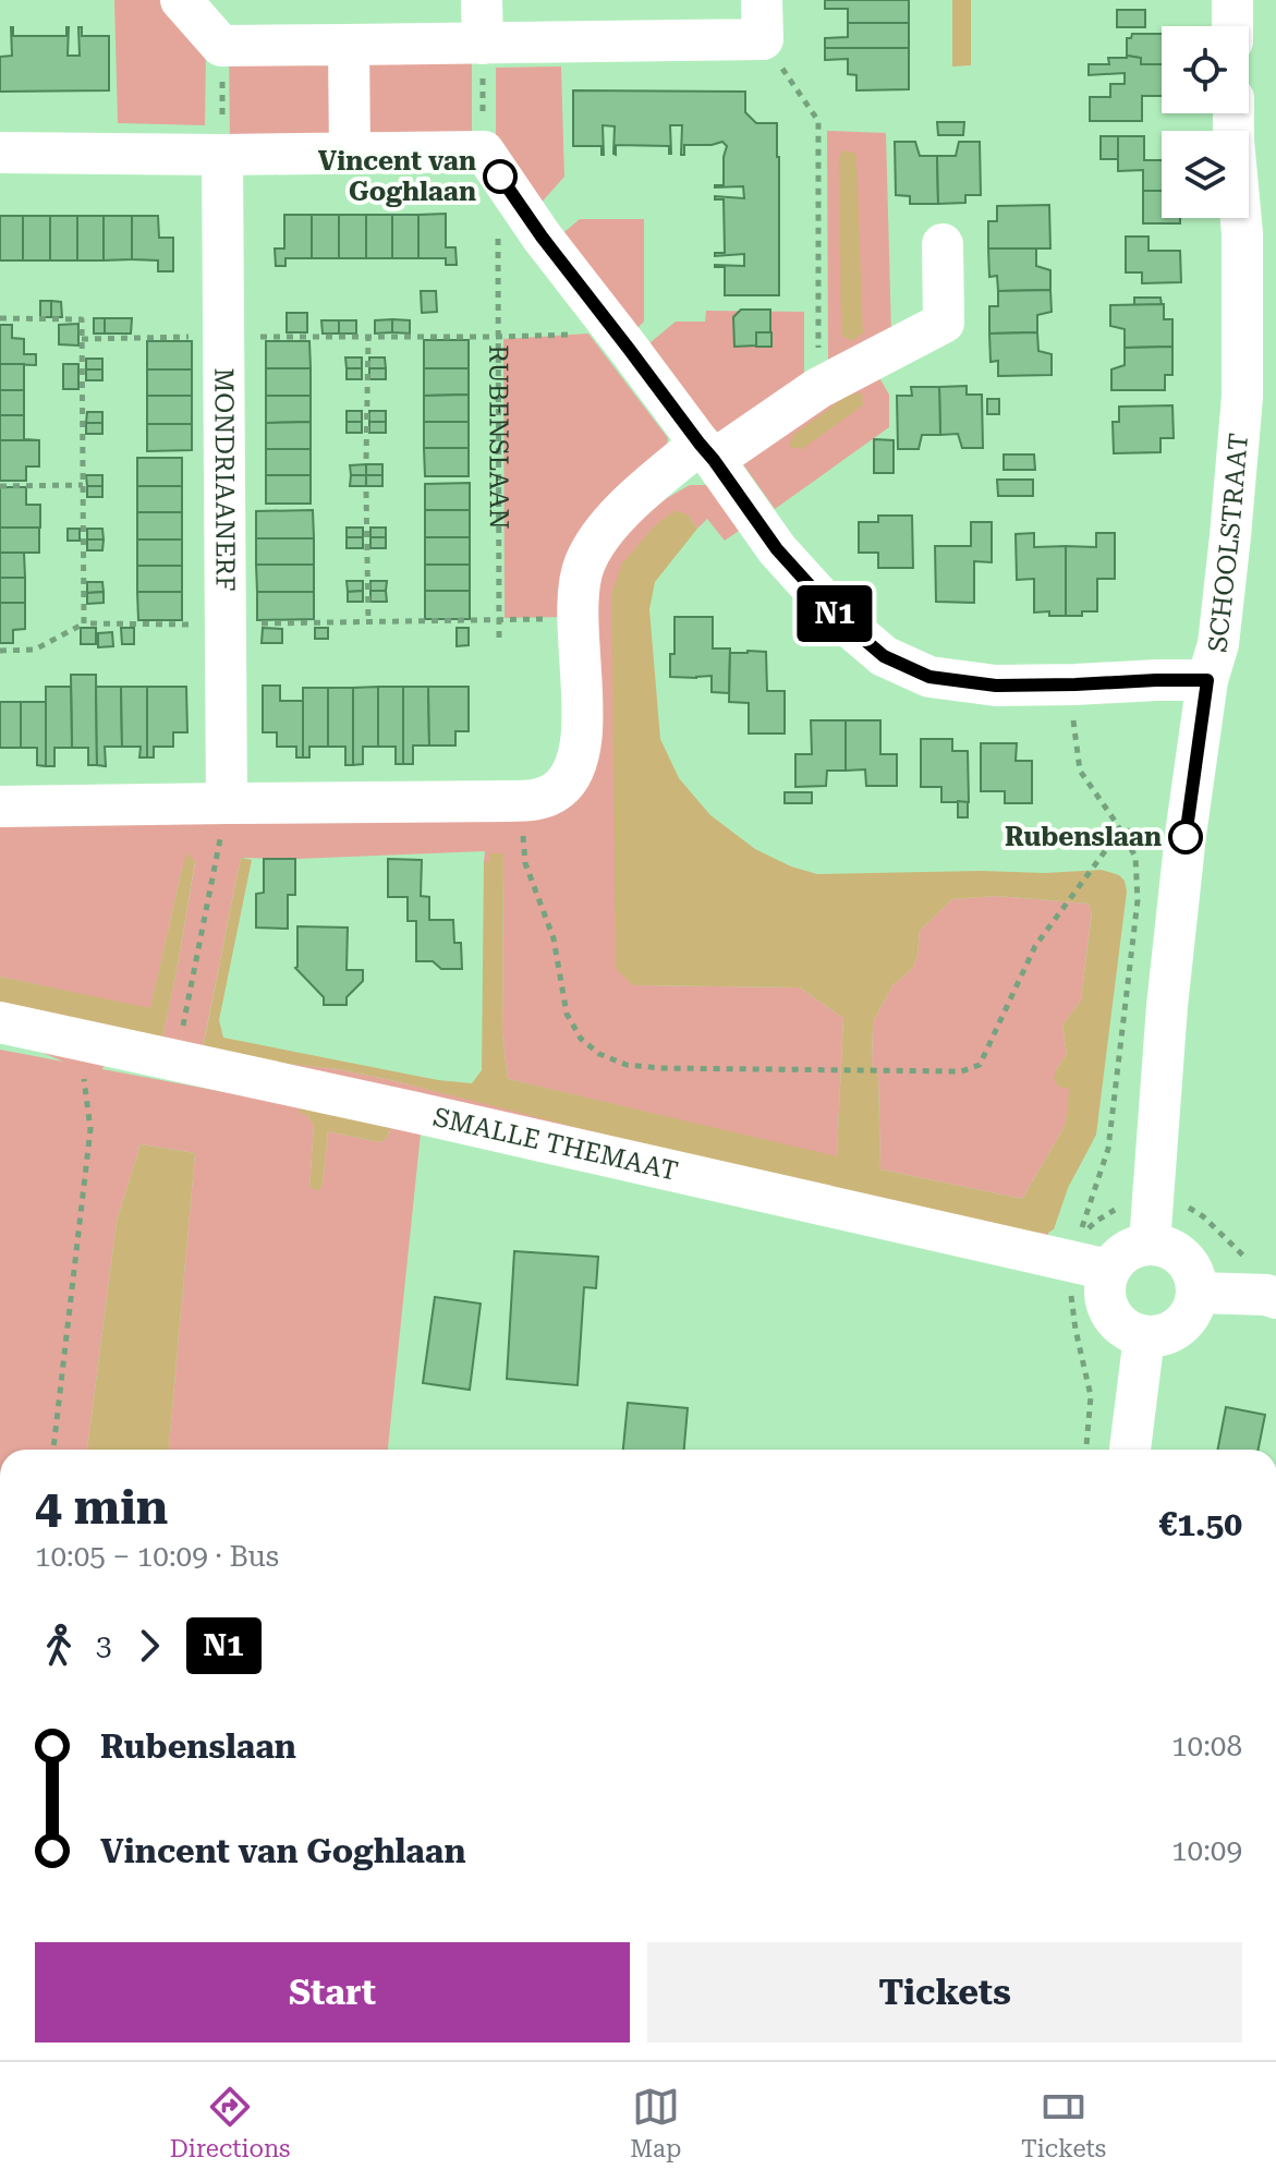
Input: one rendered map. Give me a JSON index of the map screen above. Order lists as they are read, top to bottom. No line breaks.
{"streets":{"street":["MONDRIAANERF","SCHOOLSTRAAT","SMALLE THEMAAT"],"path":["RUBENSLAAN"]},"places":["Vincent van Goghlaan","Rubenslaan"],"lines":["bus line N1"],"page":{"on_map":"N1","heading":["4 min","10:05 – 10:09 · Bus","€1.50"],"legs":["3","N1"],"list":[{"name":"Rubenslaan","value":"10:08"},{"name":"Vincent van Goghlaan","value":"10:09"}],"buttons":["Start","Tickets"],"tabs":["Directions","Map","Tickets"]}}
